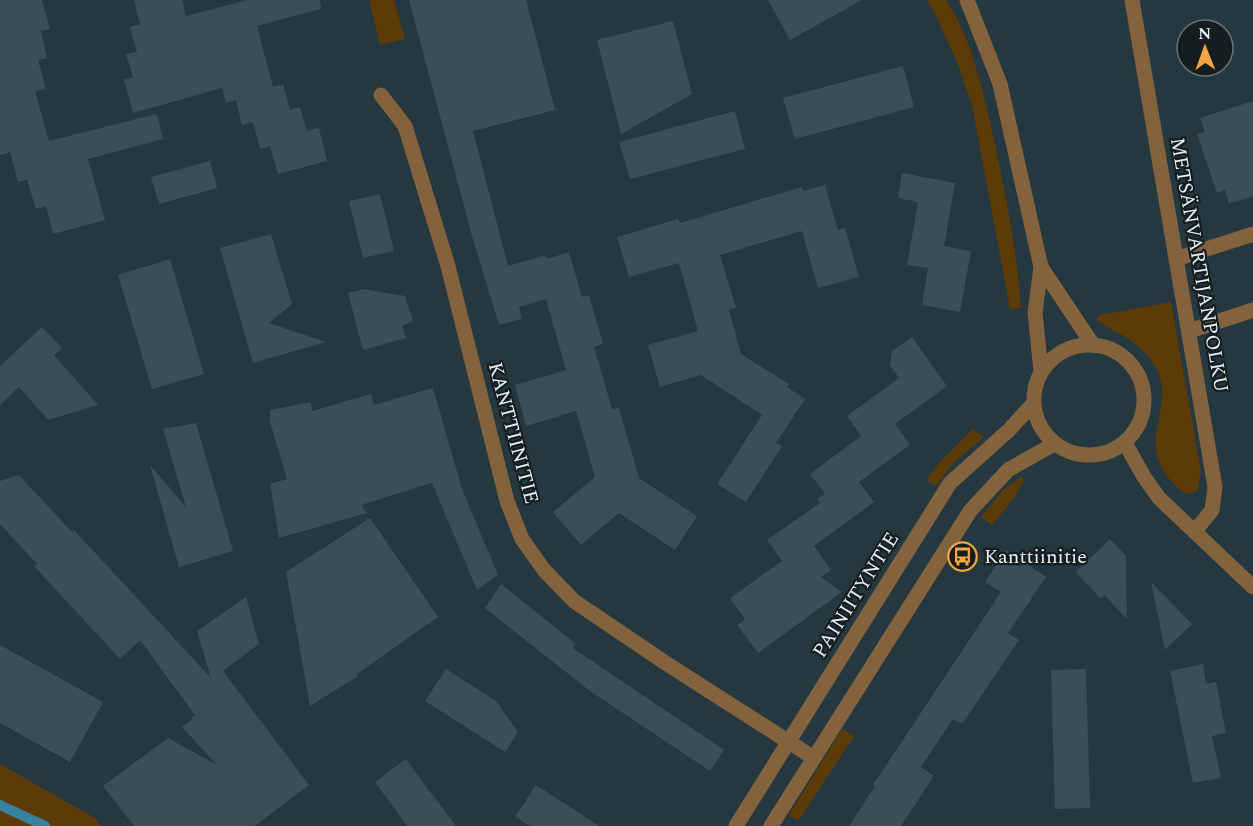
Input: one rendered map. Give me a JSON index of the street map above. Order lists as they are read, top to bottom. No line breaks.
{"streets":{"street":["METSÄNVARTIJANPOLKU","KANTTIINITIE","PAINIITYNTIE"]},"crossings":[["KANTTIINITIE","PAINIITYNTIE"]],"places":{"bus stop":["Kanttiinitie"]},"north":"top"}
